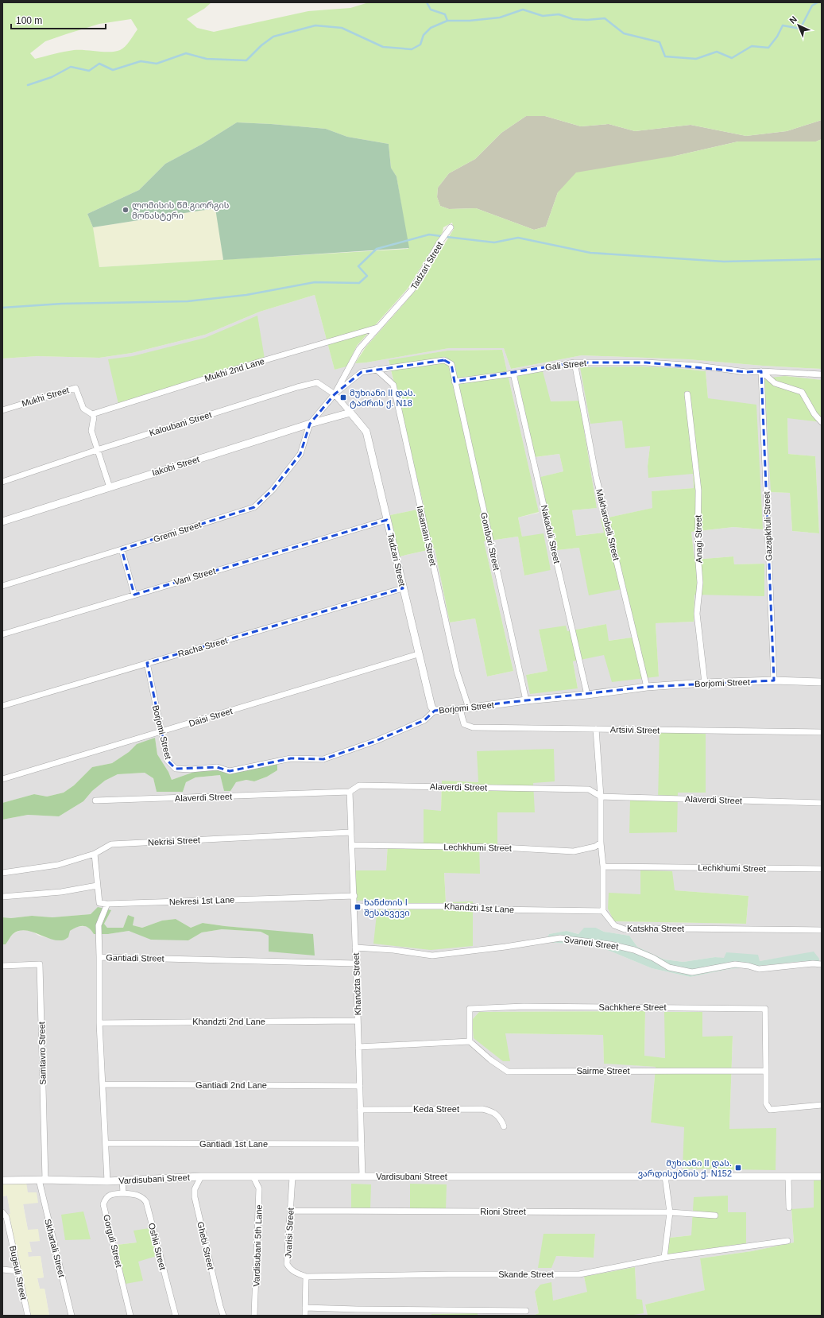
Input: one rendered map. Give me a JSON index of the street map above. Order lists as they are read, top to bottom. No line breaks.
{"streets":{"street":["Tadzari Street","Gali Street","Mukhi 2nd Lane","Mukhi Street","Kaloubani Street","Iakobi Street","Makharobeli Street","Gazapkhuli Street","Gremi Street","Nakaduli Street","Iasamani Street","Anagi Street","Gombori Street","Vani Street","Racha Street","Borjomi Street","Daisi Street","Artsivi Street","Alaverdi Street","Nekrisi Street","Lechkhumi Street","Nekresi 1st Lane","Khandzti 1st Lane","Katskha Street","Svaneti Street","Gantiadi Street","Khandzta Street","Sachkhere Street","Khandzti 2nd Lane","Samtavro Street","Sairme Street","Gantiadi 2nd Lane","Keda Street","Gantiadi 1st Lane","Vardisubani Street","Rioni Street","Jvarisi Street","Gorguli Street","Ghebi Street","Vardisubani 5th Lane","Oshki Street","Skhartali Street","Bugeuli Street","Skande Street"]},"crossings":[["Tadzari Street","Mukhi 2nd Lane"],["Tadzari Street","Kaloubani Street"],["Tadzari Street","Iakobi Street"],["Tadzari Street","Gremi Street"],["Tadzari Street","Vani Street"],["Tadzari Street","Racha Street"],["Tadzari Street","Borjomi Street"],["Tadzari Street","Daisi Street"],["Gali Street","Makharobeli Street"],["Gali Street","Gazapkhuli Street"],["Gali Street","Nakaduli Street"],["Gali Street","Gombori Street"],["Mukhi 2nd Lane","Mukhi Street"],["Kaloubani Street","Iakobi Street"],["Iakobi Street","Gremi Street"],["Makharobeli Street","Borjomi Street"],["Gazapkhuli Street","Borjomi Street"],["Nakaduli Street","Borjomi Street"],["Iasamani Street","Borjomi Street"],["Anagi Street","Borjomi Street"],["Gombori Street","Borjomi Street"],["Racha Street","Borjomi Street"],["Borjomi Street","Daisi Street"],["Borjomi Street","Artsivi Street"],["Alaverdi Street","Khandzta Street"],["Nekrisi Street","Khandzta Street"],["Lechkhumi Street","Khandzta Street"],["Nekresi 1st Lane","Khandzta Street"],["Khandzti 1st Lane","Katskha Street"],["Khandzti 1st Lane","Khandzta Street"],["Svaneti Street","Khandzta Street"],["Gantiadi Street","Khandzta Street"],["Gantiadi Street","Khandzti 2nd Lane"],["Gantiadi Street","Gantiadi 2nd Lane"],["Gantiadi Street","Gantiadi 1st Lane"],["Gantiadi Street","Vardisubani Street"],["Khandzta Street","Khandzti 2nd Lane"],["Khandzta Street","Gantiadi 2nd Lane"],["Khandzta Street","Keda Street"],["Khandzta Street","Gantiadi 1st Lane"],["Khandzta Street","Vardisubani Street"],["Sachkhere Street","Sairme Street"],["Samtavro Street","Vardisubani Street"],["Samtavro Street","Skhartali Street"],["Vardisubani Street","Jvarisi Street"],["Vardisubani Street","Ghebi Street"],["Vardisubani Street","Vardisubani 5th Lane"],["Vardisubani Street","Skhartali Street"],["Rioni Street","Jvarisi Street"],["Jvarisi Street","Skande Street"],["Gorguli Street","Oshki Street"]],"places":{"other":["ლომისის წმ.გიორგის მონასტერი"],"transit":["მუხიანი II დას. ტაძრის ქ. N18","ხანძთის I შესახვევი","მუხიანი II დას. ვარდისუბნის ქ. N152"]},"scale_bar":"100 m","north":"top left"}
